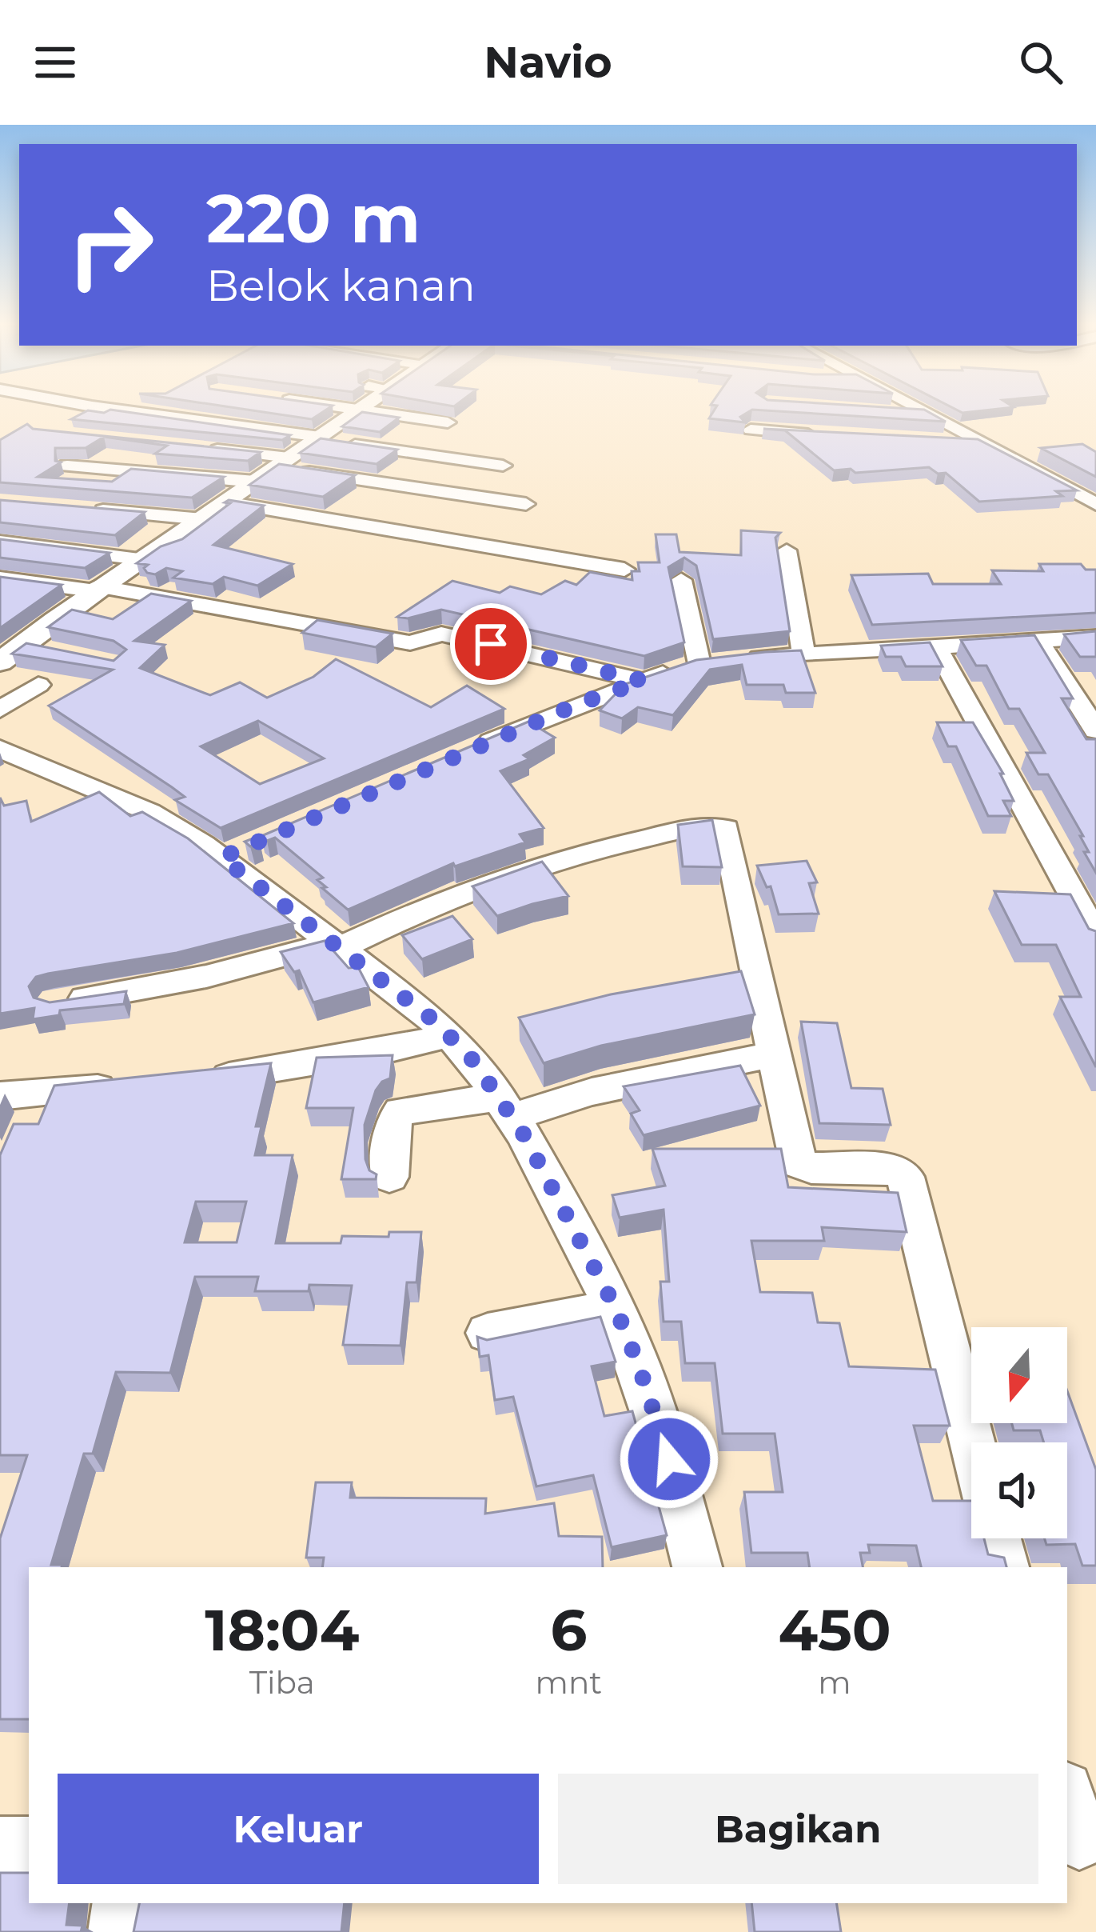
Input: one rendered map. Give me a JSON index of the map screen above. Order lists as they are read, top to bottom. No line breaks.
{"north":"bottom","page":{"header":"Navio","turn":["220 m","Belok kanan"],"eta":["18:04","Tiba","6","mnt","450","m"],"buttons":["Keluar","Bagikan"]}}
